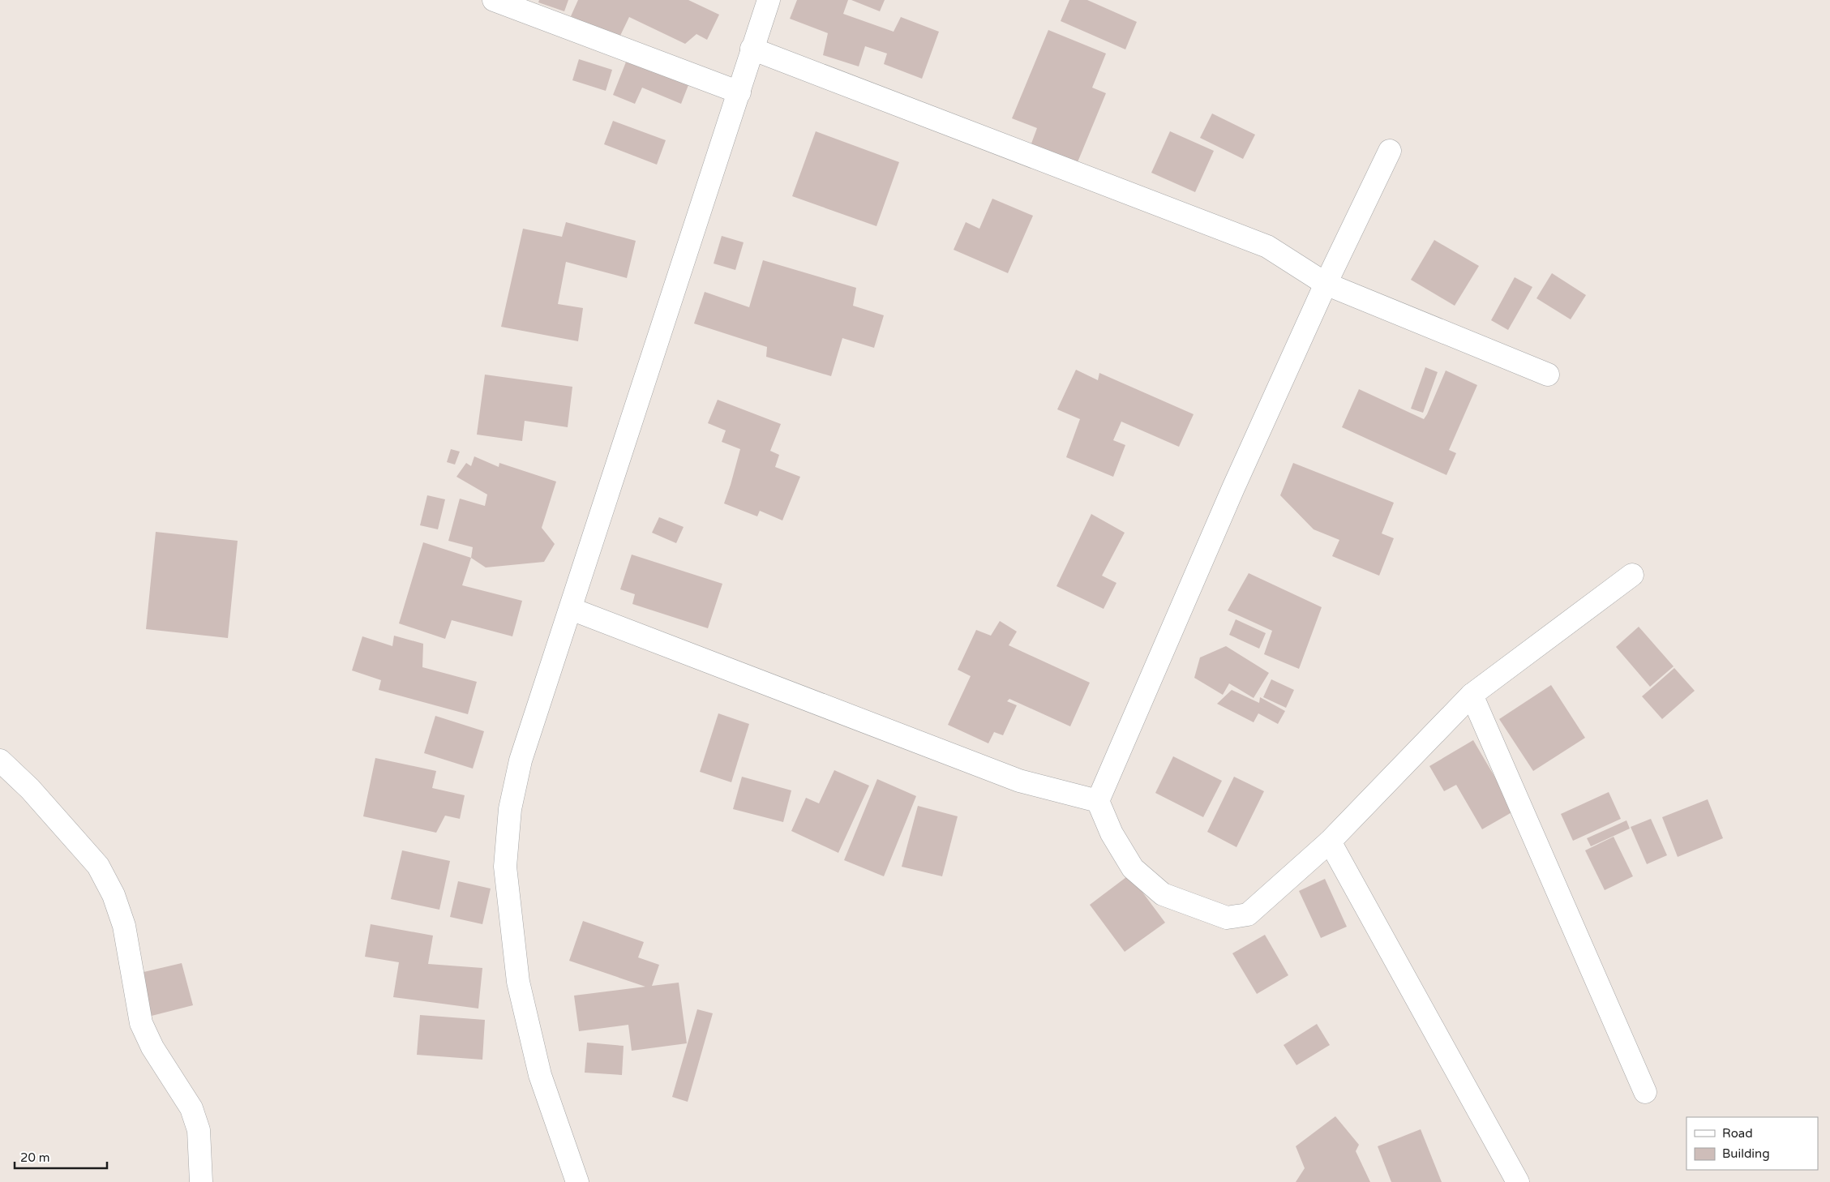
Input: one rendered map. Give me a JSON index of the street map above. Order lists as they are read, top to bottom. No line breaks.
{"legend":["Road","Building"],"scale_bar":"20 m"}
